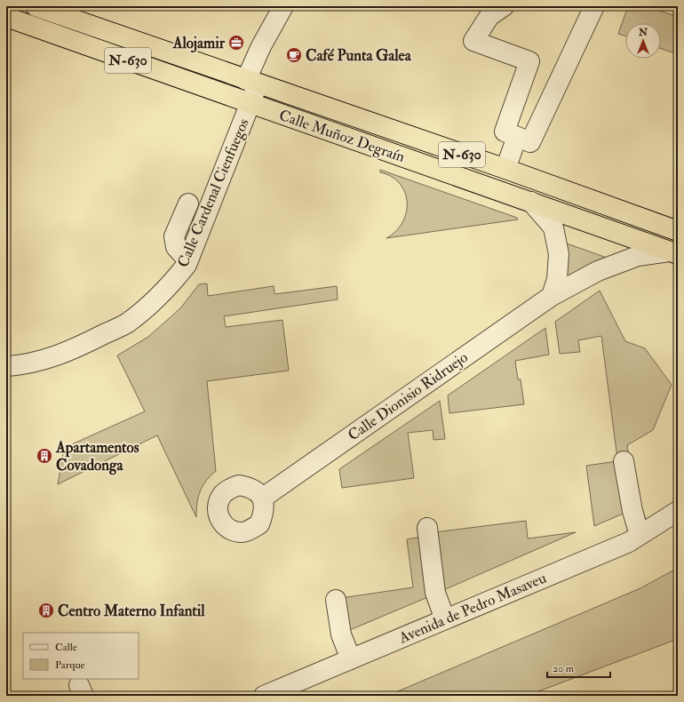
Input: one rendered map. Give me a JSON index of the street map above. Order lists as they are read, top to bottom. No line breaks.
{"streets":{"highway":["N-630","Calle Muñoz Degraín"],"street":["Calle Cardenal Cienfuegos","Calle Dionisio Ridruejo","Avenida de Pedro Masaveu"]},"crossings":[["Calle Muñoz Degraín","Calle Cardenal Cienfuegos"],["Calle Muñoz Degraín","Calle Dionisio Ridruejo"]],"places":{"office":["Alojamir"],"cafe":["Café Punta Galea"],"building":["Apartamentos Covadonga","Centro Materno Infantil"]},"legend":["Calle","Parque"],"scale_bar":"20 m","north":"top"}
